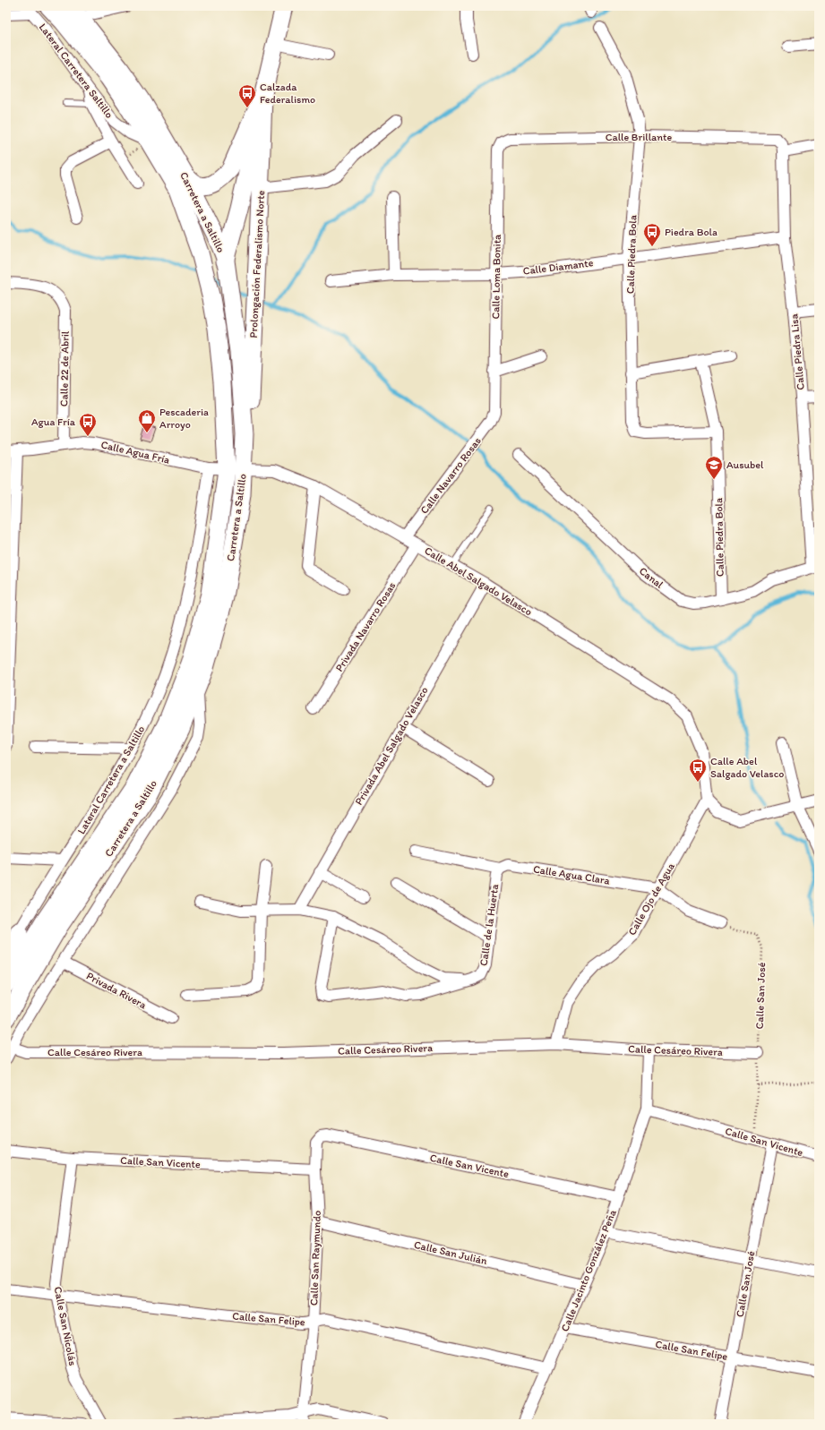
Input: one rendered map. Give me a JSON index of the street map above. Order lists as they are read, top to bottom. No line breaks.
{"streets":{"main road":["Carretera a Saltillo","Prolongación Federalismo Norte"],"street":["Lateral Carretera Saltillo","Calle Brillante","Calle Piedra Bola","Calle Diamante","Calle Loma Bonita","Calle Piedra Lisa","Calle 22 de Abril","Calle Agua Fría","Calle Navarro Rosas","Canal","Calle Abel Salgado Velasco","Privada Navarro Rosas","Privada Abel Salgado Velasco","Lateral Carretera a Saltillo","Calle Agua Clara","Calle Ojo de Agua","Calle de la Huerta","Privada Rivera","Calle San José","Calle Cesáreo Rivera","Calle San Vicente","Calle San Julián","Calle San Raymundo","Calle Jacinto González Peña","Calle San Felipe","Calle San Nicolás"]},"crossings":[["Lateral Carretera Saltillo","Carretera a Saltillo"],["Calle Brillante","Calle Piedra Bola"],["Calle Brillante","Calle Loma Bonita"],["Calle Brillante","Calle Piedra Lisa"],["Carretera a Saltillo","Prolongación Federalismo Norte"],["Carretera a Saltillo","Calle Agua Fría"],["Carretera a Saltillo","Calle Abel Salgado Velasco"],["Calle Piedra Bola","Calle Diamante"],["Calle Piedra Bola","Canal"],["Calle Diamante","Calle Loma Bonita"],["Calle Diamante","Calle Piedra Lisa"],["Calle Loma Bonita","Calle Navarro Rosas"],["Calle Piedra Lisa","Canal"],["Calle 22 de Abril","Calle Agua Fría"],["Calle Agua Fría","Calle Abel Salgado Velasco"],["Calle Agua Fría","Lateral Carretera a Saltillo"],["Calle Navarro Rosas","Calle Abel Salgado Velasco"],["Calle Abel Salgado Velasco","Privada Navarro Rosas"],["Calle Abel Salgado Velasco","Privada Abel Salgado Velasco"],["Calle Abel Salgado Velasco","Calle Ojo de Agua"],["Calle Agua Clara","Calle Ojo de Agua"],["Calle Agua Clara","Calle de la Huerta"],["Calle Agua Clara","Calle San José"],["Calle Ojo de Agua","Calle Cesáreo Rivera"],["Calle San José","Calle Cesáreo Rivera"],["Calle San José","Calle San Vicente"],["Calle San José","Calle San Felipe"],["Calle Cesáreo Rivera","Calle Jacinto González Peña"],["Calle San Vicente","Calle San Raymundo"],["Calle San Vicente","Calle Jacinto González Peña"],["Calle San Vicente","Calle San Nicolás"],["Calle San Julián","Calle San Raymundo"],["Calle San Julián","Calle Jacinto González Peña"],["Calle San Raymundo","Calle San Felipe"],["Calle Jacinto González Peña","Calle San Felipe"],["Calle San Felipe","Calle San Nicolás"]],"places":{"bus stop":["Calzada Federalismo","Piedra Bola","Agua Fría","Calle Abel Salgado Velasco"],"shop":["Pescaderia Arroyo"],"school or university":["Ausubel"]}}
